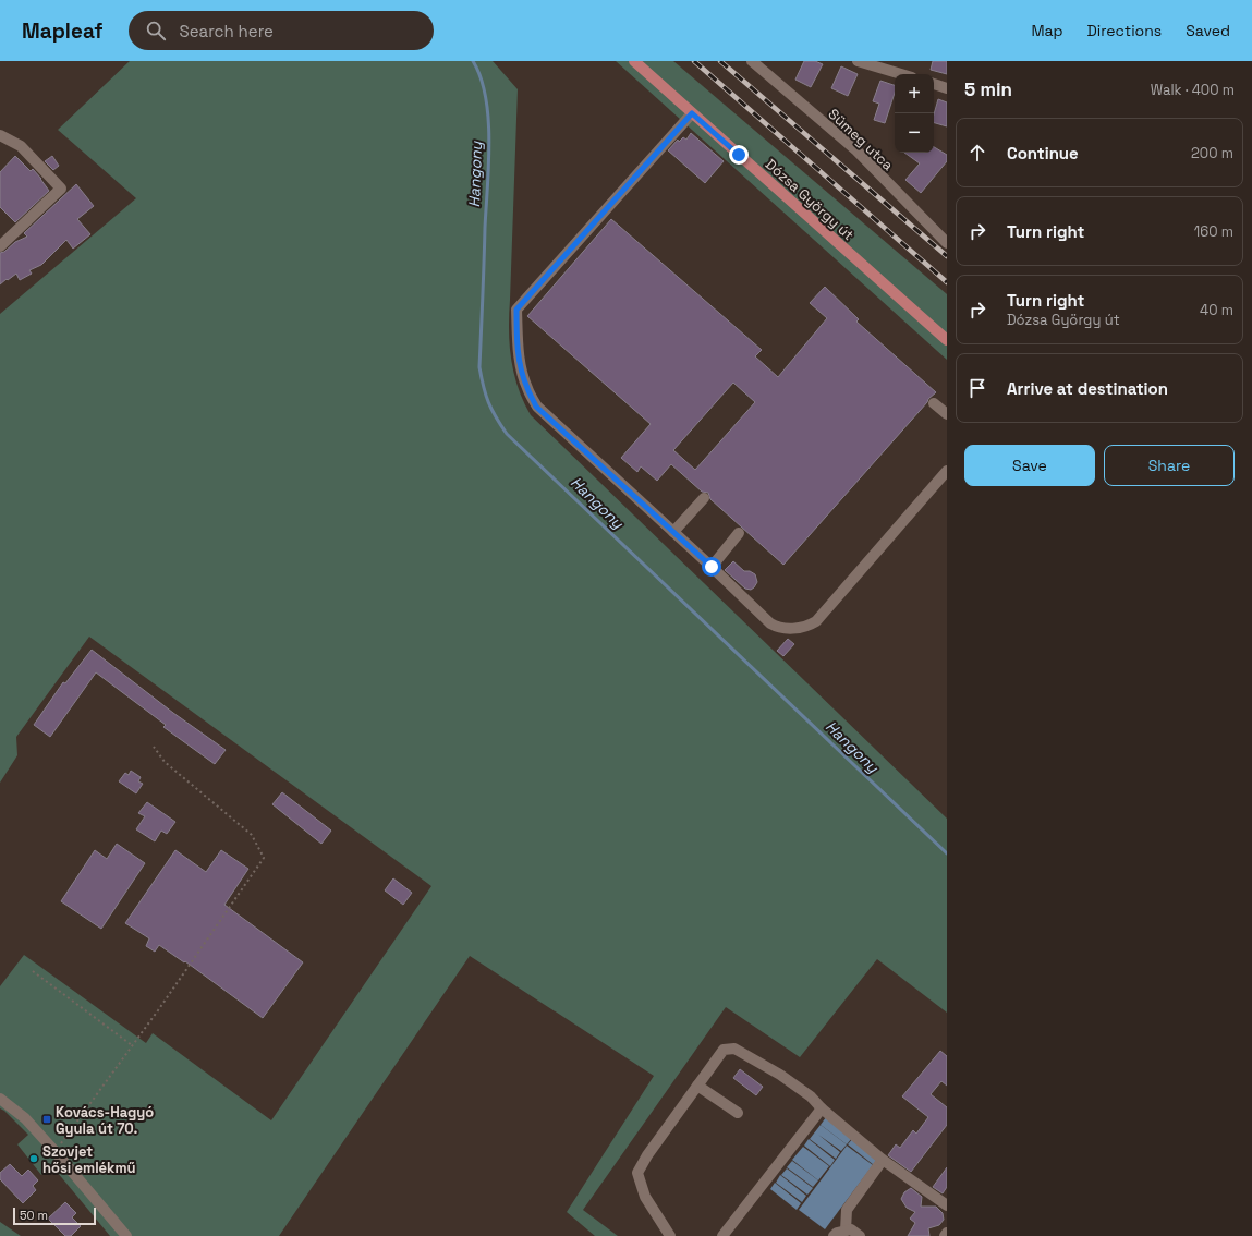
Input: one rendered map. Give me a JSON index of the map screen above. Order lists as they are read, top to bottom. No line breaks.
{"streets":{"main road":["Dózsa György út"],"street":["Sümeg utca"]},"water":["Hangony"],"places":{"transit":["Kovács-Hagyó Gyula út 70."],"other":["Szovjet hősi emlékmű"]},"scale_bar":"50 m","page":{"header":"Mapleaf","search":"Search here","nav":["Map","Directions","Saved"],"heading":["5 min","Walk · 400 m"],"map_buttons":["+","−"],"list":[["Continue","200 m"],["Turn right","160 m"],["Turn right","Dózsa György út","40 m"],"Arrive at destination"],"buttons":["Save","Share"],"scale":"50 m"}}
